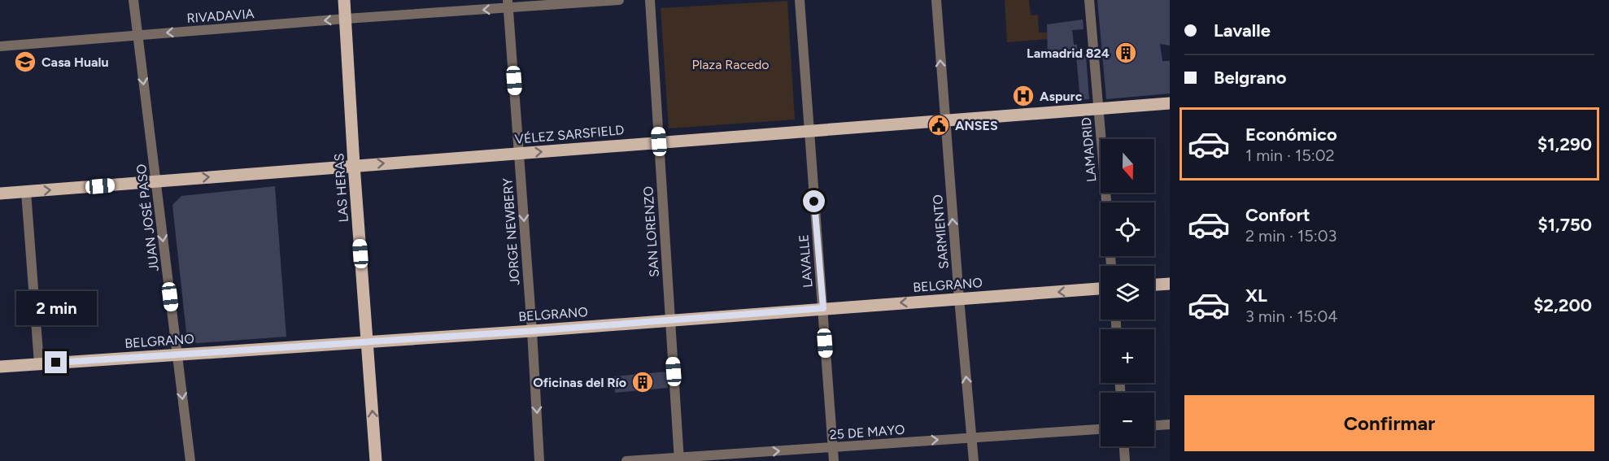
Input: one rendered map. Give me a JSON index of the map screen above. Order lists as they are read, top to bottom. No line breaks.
{"streets":{"main road":["VÉLEZ SARSFIELD","LAS HERAS","BELGRANO"],"street":["RIVADAVIA","LAMADRID","JUAN JOSÉ PASO","JORGE NEWBERY","SAN LORENZO","SARMIENTO","LAVALLE","25 DE MAYO"]},"crossings":[["RIVADAVIA","LAS HERAS"],["RIVADAVIA","JUAN JOSÉ PASO"],["RIVADAVIA","JORGE NEWBERY"],["VÉLEZ SARSFIELD","LAMADRID"],["VÉLEZ SARSFIELD","LAS HERAS"],["VÉLEZ SARSFIELD","JUAN JOSÉ PASO"],["VÉLEZ SARSFIELD","JORGE NEWBERY"],["VÉLEZ SARSFIELD","SAN LORENZO"],["VÉLEZ SARSFIELD","SARMIENTO"],["VÉLEZ SARSFIELD","LAVALLE"],["LAS HERAS","BELGRANO"],["JUAN JOSÉ PASO","BELGRANO"],["JORGE NEWBERY","BELGRANO"],["SAN LORENZO","BELGRANO"],["SAN LORENZO","25 DE MAYO"],["SARMIENTO","BELGRANO"],["SARMIENTO","25 DE MAYO"],["LAVALLE","BELGRANO"],["LAVALLE","25 DE MAYO"]],"one_way":["RIVADAVIA","VÉLEZ SARSFIELD","JUAN JOSÉ PASO","JORGE NEWBERY","SARMIENTO","25 DE MAYO"],"parks":["Plaza Racedo"],"places":{"building":["Lamadrid 824","Oficinas del Río"],"school or university":["Casa Hualu"],"hospital":["Aspurc"],"public building":["ANSES"]},"north":"bottom","page":{"banner":["Lavalle","Belgrano"],"list":[{"name":"Económico","note":"1 min · 15:02","value":"$1,290"},{"name":"Confort","note":"2 min · 15:03","value":"$1,750"},{"name":"XL","note":"3 min · 15:04","value":"$2,200"}],"map_buttons":["+","−"],"bubble":"2 min","buttons":"Confirmar"}}
